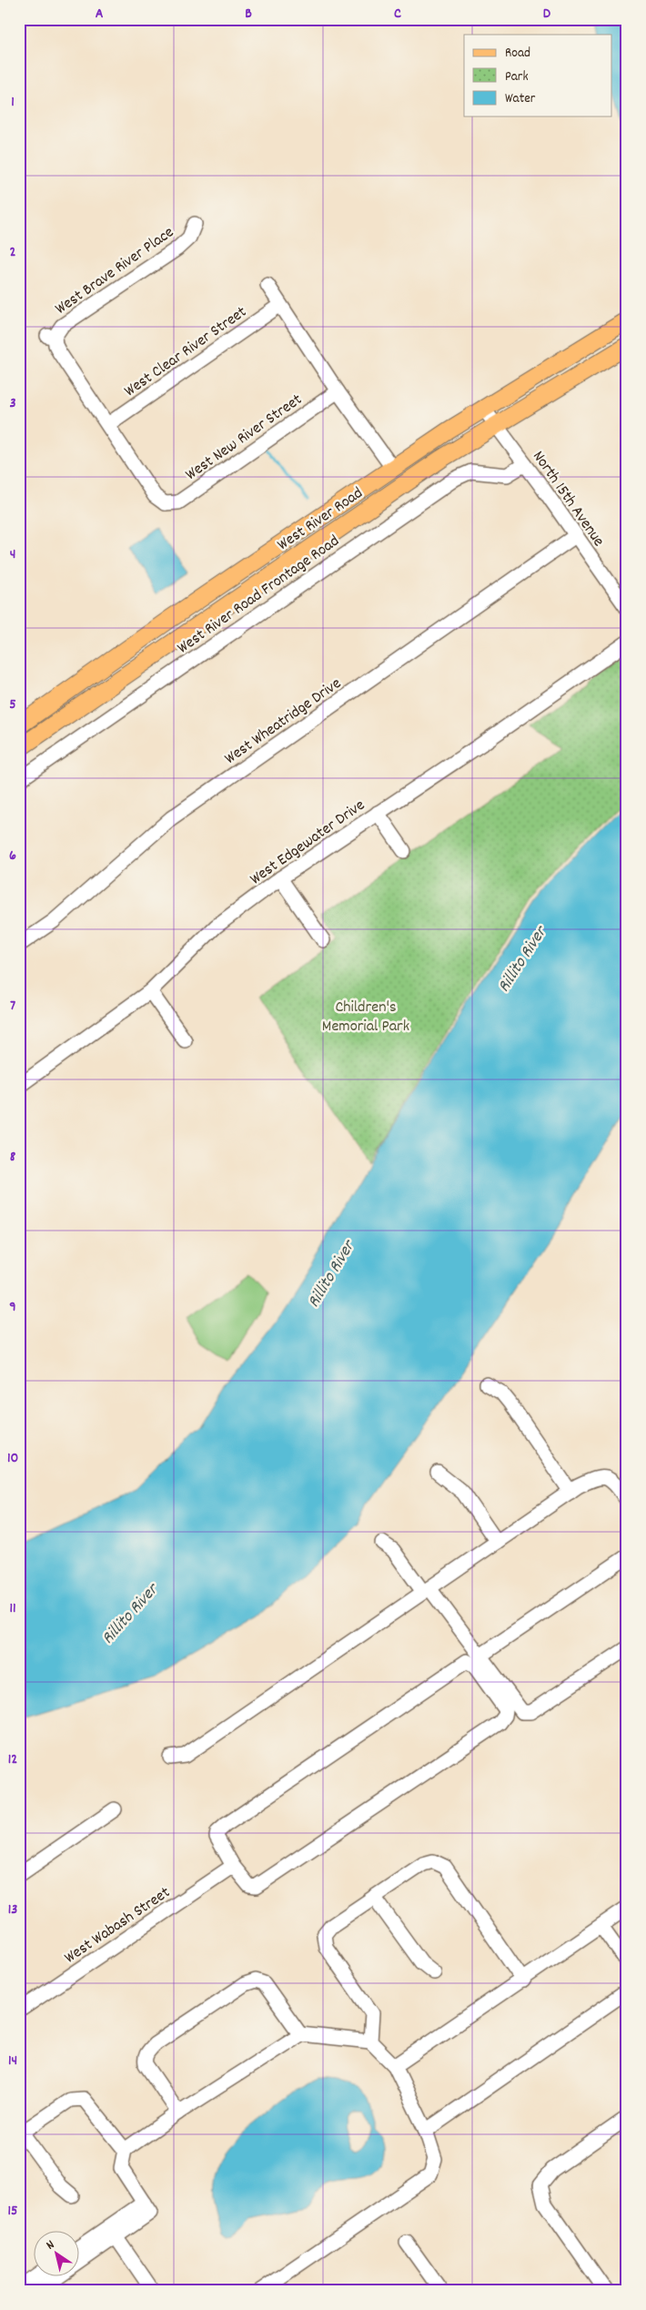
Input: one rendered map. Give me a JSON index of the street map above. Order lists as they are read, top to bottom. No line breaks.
{"streets":{"main road":["West River Road"],"street":["West Brave River Place","West Clear River Street","West New River Street","North 15th Avenue","West River Road Frontage Road","West Wheatridge Drive","West Edgewater Drive","West Wabash Street"]},"crossings":[["West Brave River Place","West Clear River Street"],["West Brave River Place","West New River Street"],["West Clear River Street","West New River Street"],["North 15th Avenue","West River Road"],["North 15th Avenue","West River Road Frontage Road"],["North 15th Avenue","West Wheatridge Drive"]],"water":["Rillito River"],"parks":["Children's Memorial Park"],"legend":["Road","Park","Water"],"north":"top left","grid":{"columns":["A","B","C","D"],"rows":["1","2","3","4","5","6","7","8","9","10","11","12","13","14","15"]}}
